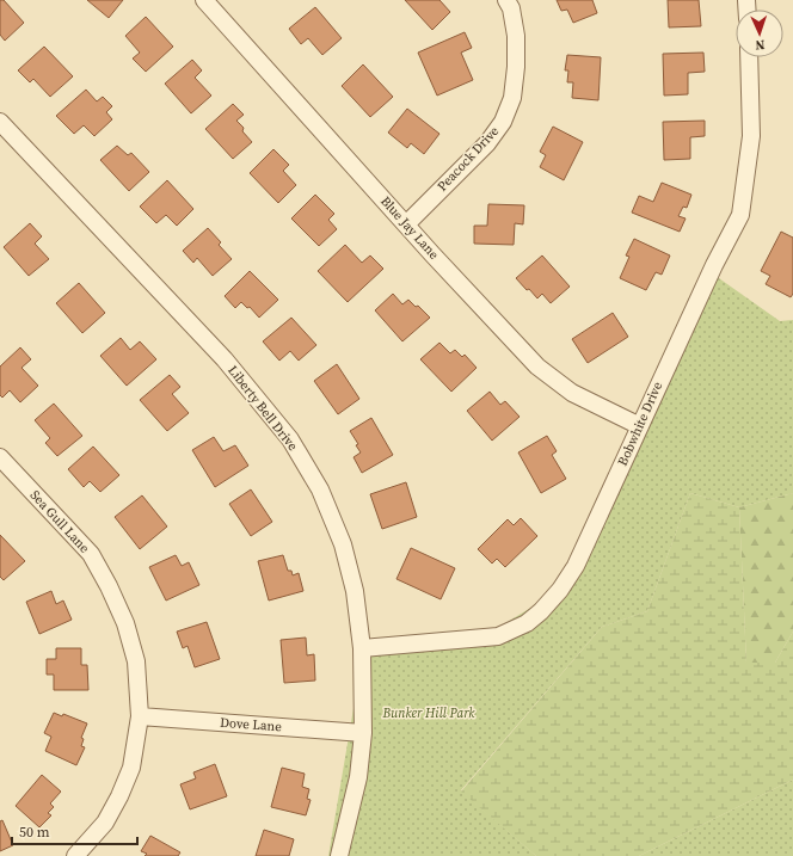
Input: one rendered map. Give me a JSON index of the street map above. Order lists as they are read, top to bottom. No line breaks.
{"streets":{"street":["Peacock Drive","Blue Jay Lane","Liberty Bell Drive","Bobwhite Drive","Sea Gull Lane","Dove Lane"]},"crossings":[["Peacock Drive","Blue Jay Lane"],["Blue Jay Lane","Bobwhite Drive"],["Liberty Bell Drive","Bobwhite Drive"],["Liberty Bell Drive","Dove Lane"],["Sea Gull Lane","Dove Lane"]],"parks":["Bunker Hill Park"],"scale_bar":"50 m","north":"bottom"}
